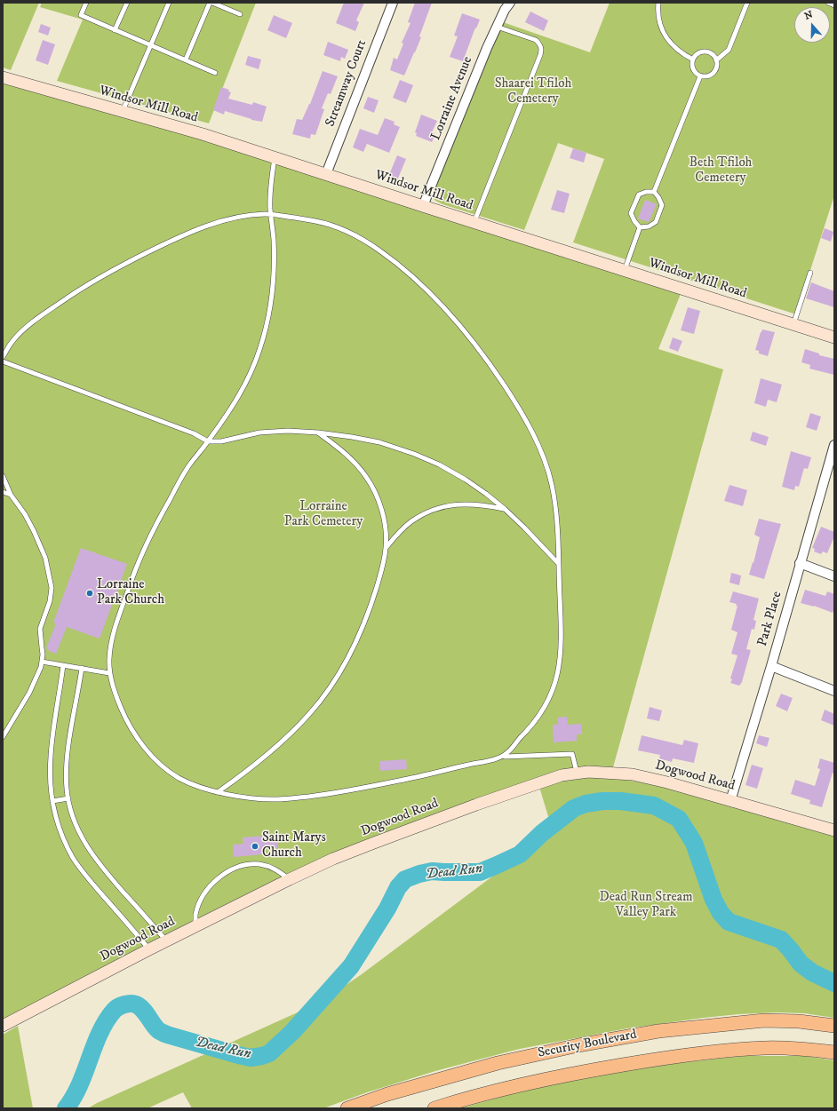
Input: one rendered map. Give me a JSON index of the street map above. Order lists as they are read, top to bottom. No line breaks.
{"streets":{"main road":["Security Boulevard"],"street":["Streamway Court","Lorraine Avenue","Windsor Mill Road","Park Place","Dogwood Road"]},"crossings":[["Streamway Court","Windsor Mill Road"],["Lorraine Avenue","Windsor Mill Road"],["Park Place","Dogwood Road"]],"water":["Dead Run"],"parks":["Shaarei Tfiloh Cemetery","Beth Tfiloh Cemetery","Lorraine Park Cemetery","Dead Run Stream Valley Park"],"places":["Lorraine Park Church","Saint Marys Church"],"north":"top"}
